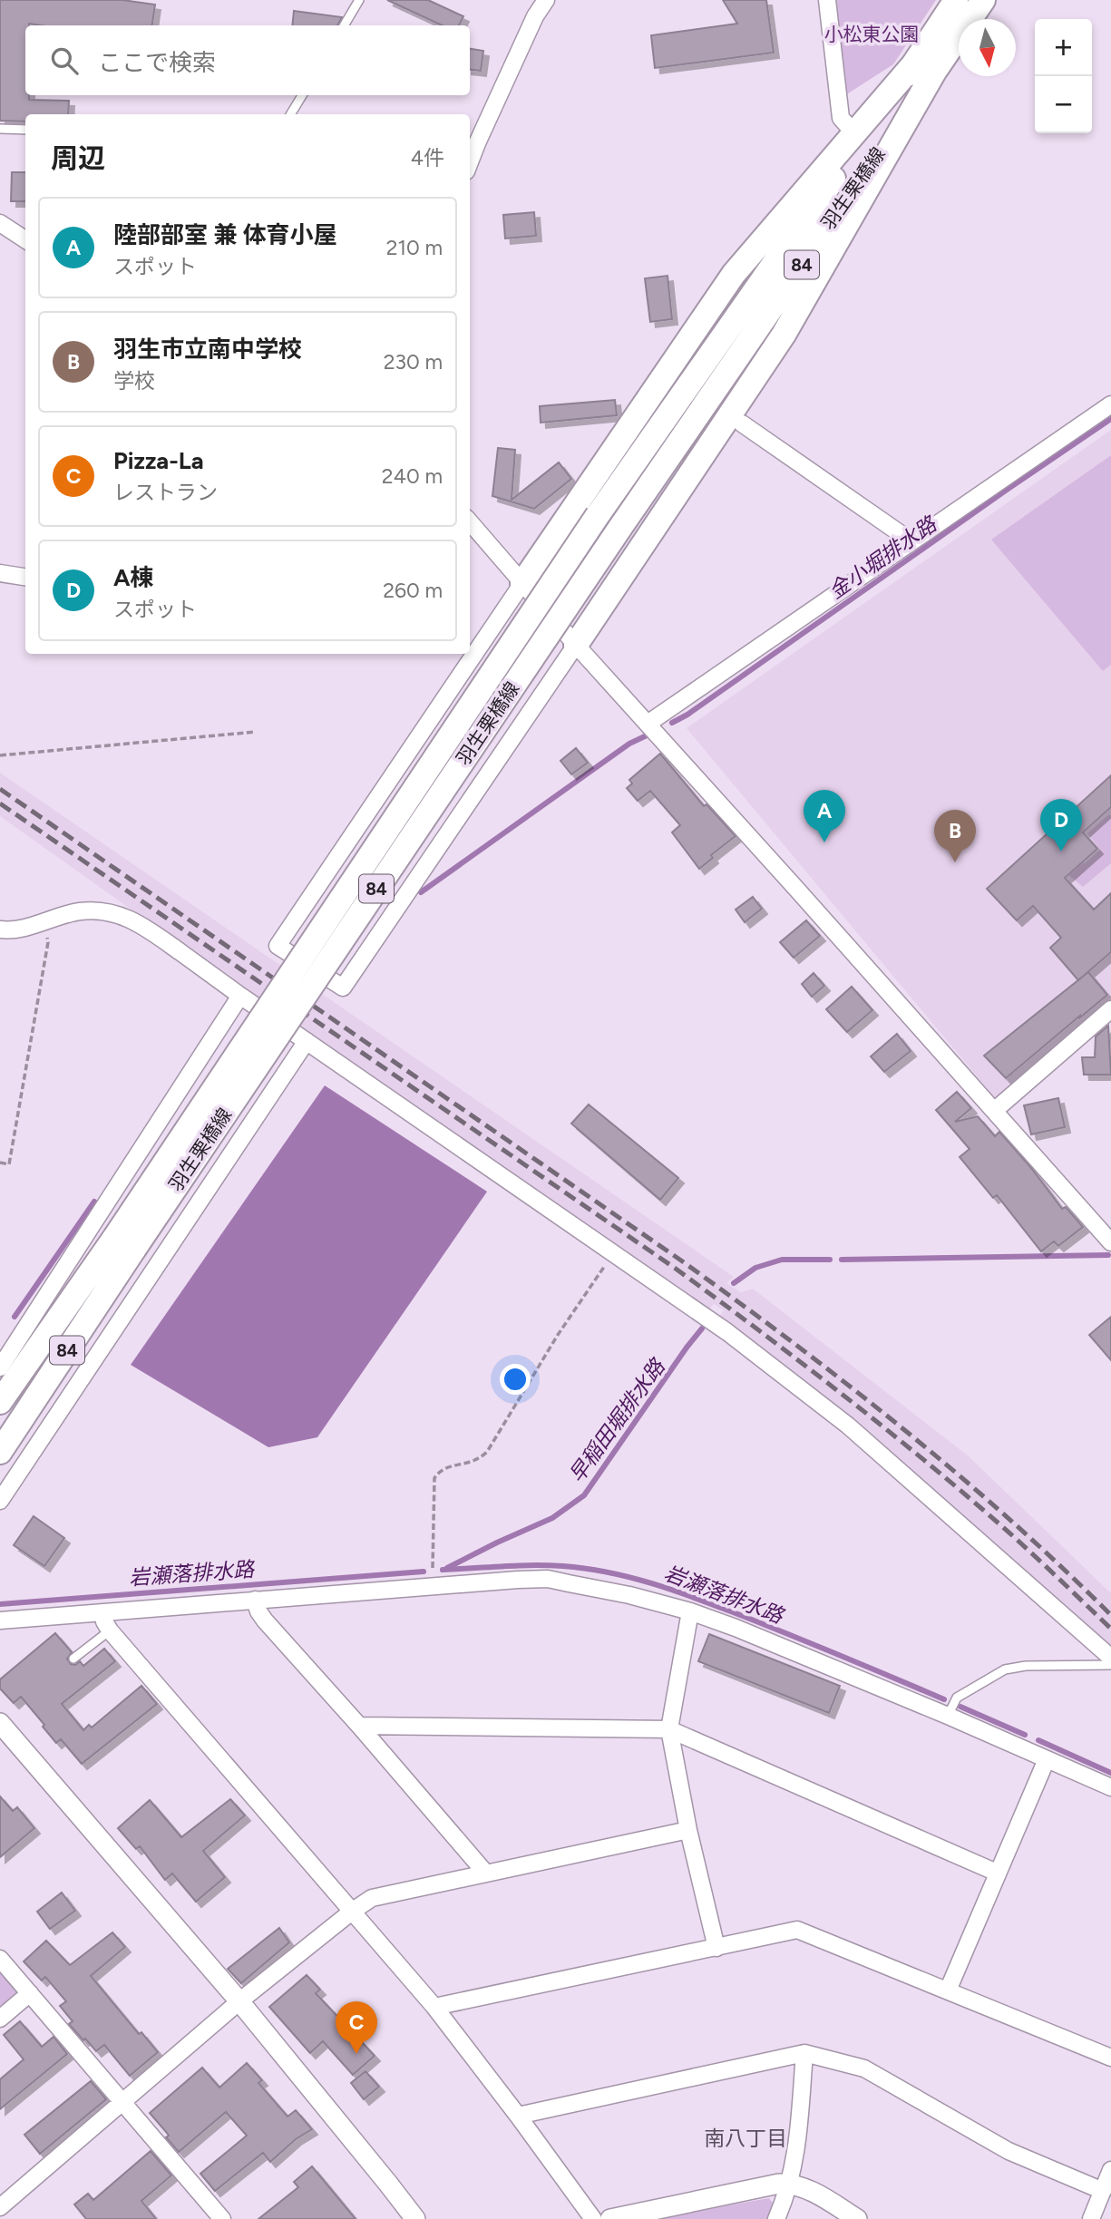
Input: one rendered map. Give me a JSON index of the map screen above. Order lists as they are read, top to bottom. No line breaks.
{"streets":{"main road":["羽生栗橋線","84"]},"districts":["南八丁目"],"water":["金小堀排水路","早稲田堀排水路","岩瀬落排水路"],"parks":["小松東公園"],"north":"bottom","page":{"map_buttons":["+","−"],"search":"ここで検索","heading":["周辺","4件"],"list":[{"mark":"A","name":"陸部部室 兼 体育小屋","note":"スポット","value":"210 m"},{"mark":"B","name":"羽生市立南中学校","note":"学校","value":"230 m"},{"mark":"C","name":"Pizza-La","note":"レストラン","value":"240 m"},{"mark":"D","name":"A棟","note":"スポット","value":"260 m"}],"pins":["A","D","B","C"]}}
